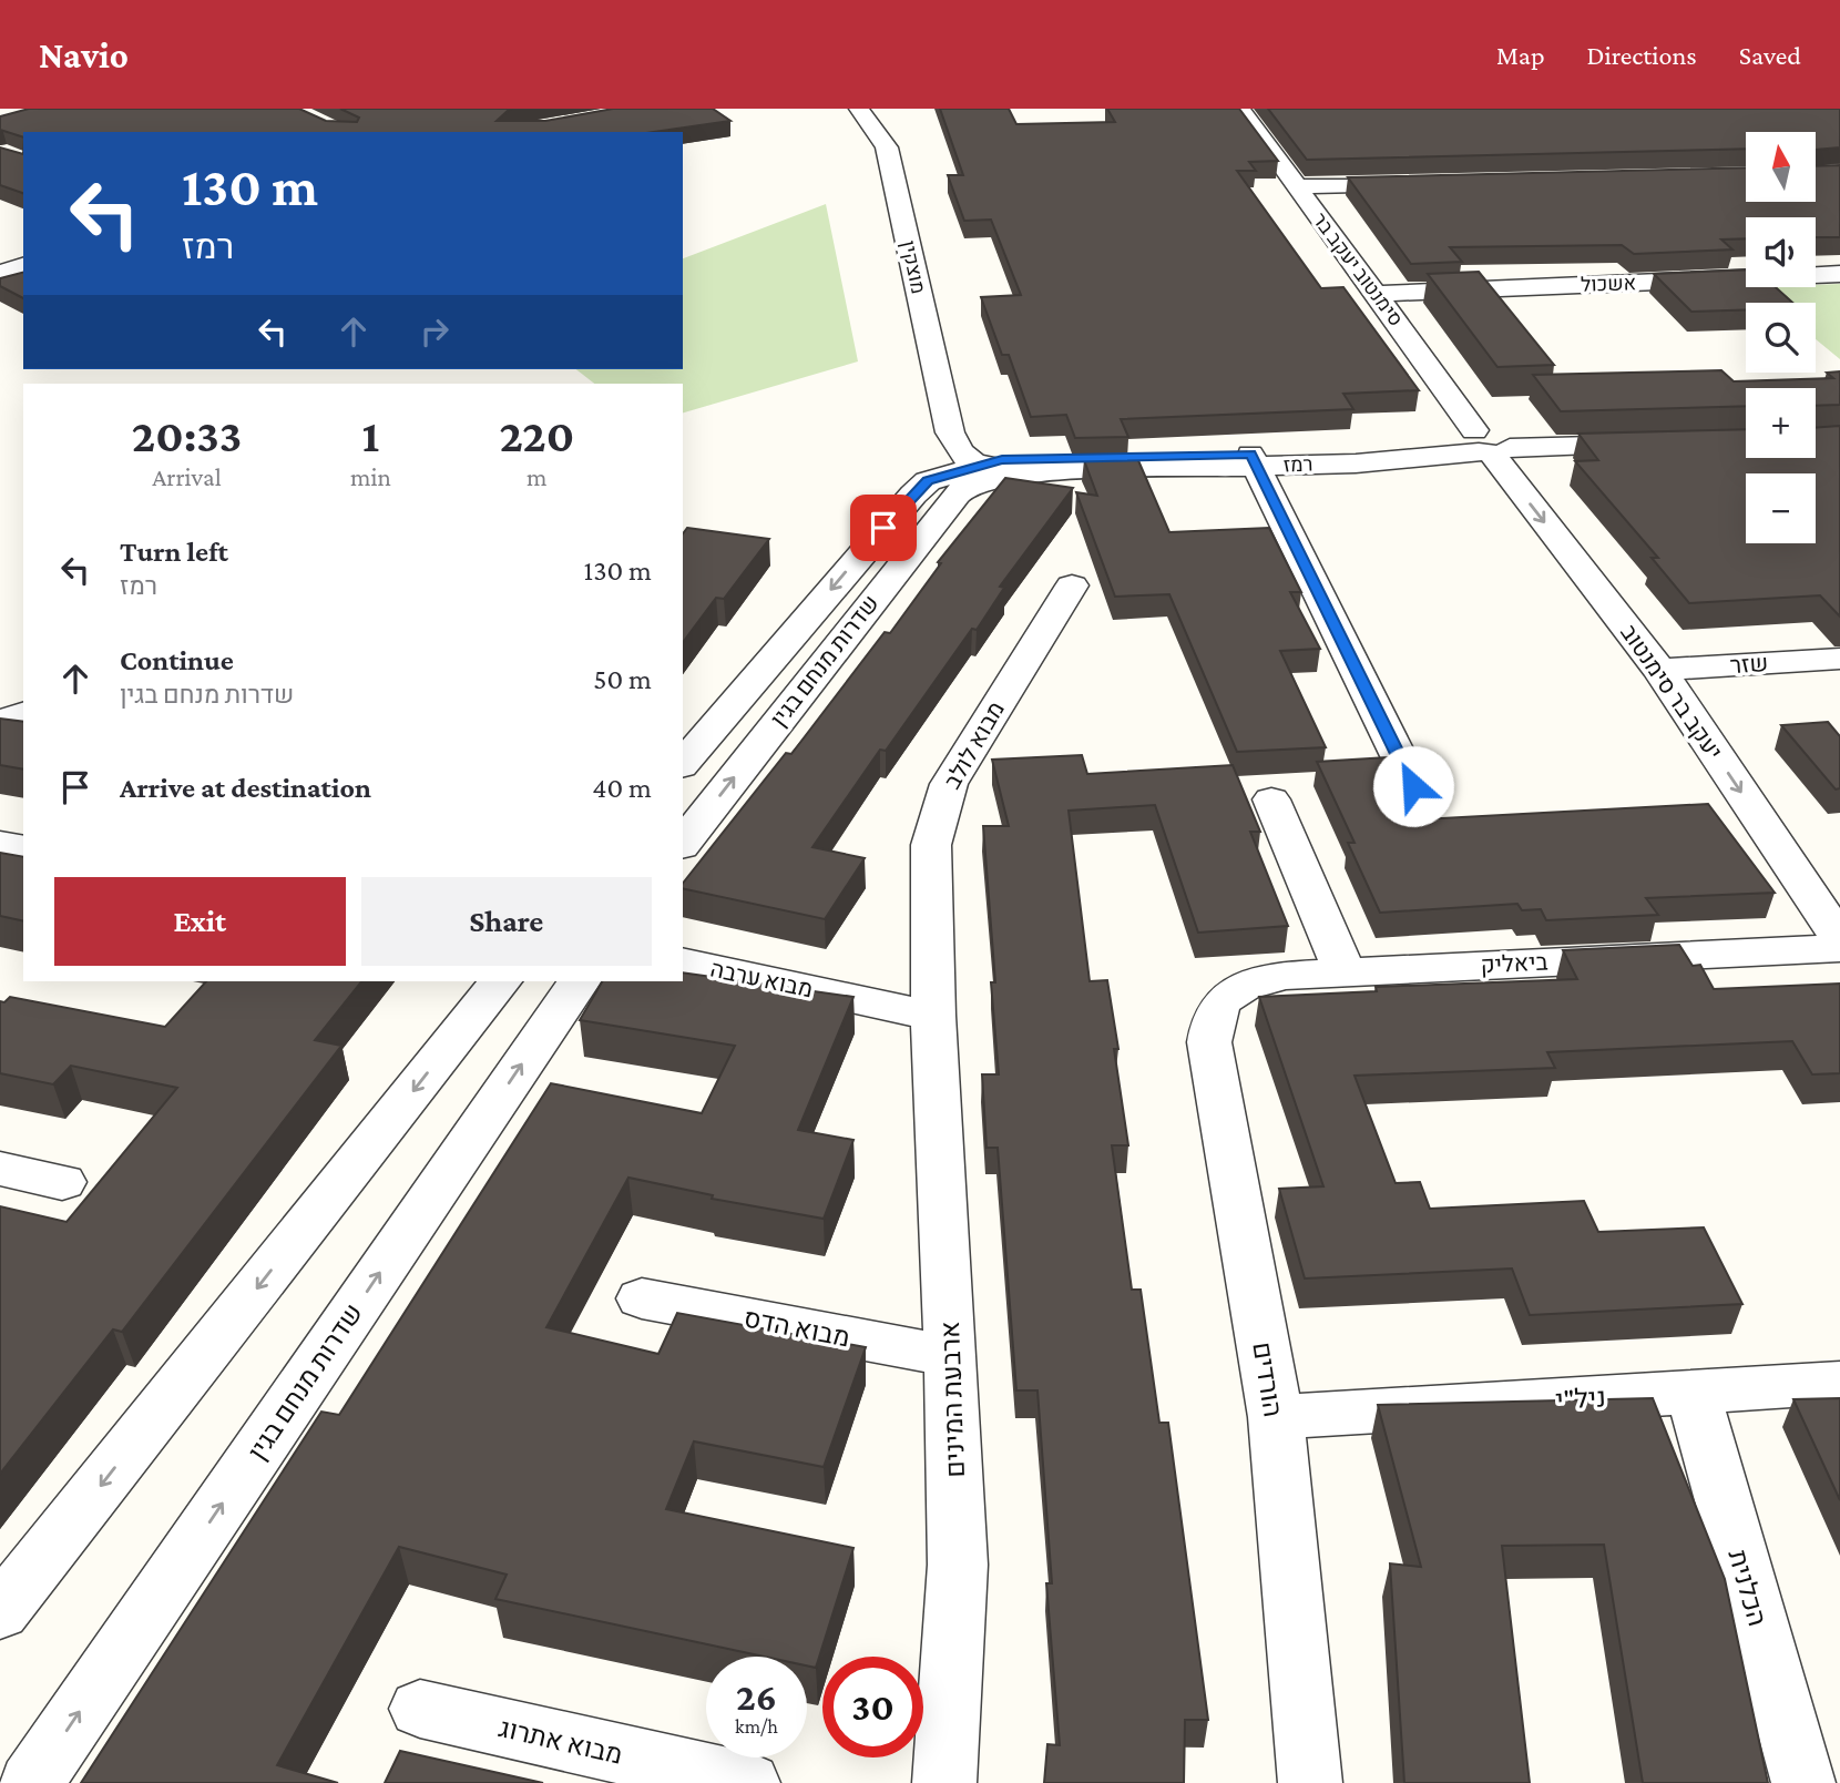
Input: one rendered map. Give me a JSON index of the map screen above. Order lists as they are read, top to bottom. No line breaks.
{"streets":{"street":["מוצקין","סימנטוב יעקב בר","אשכול","רמז","שדרות מנחם בגין","שזר","יעקב בר סימנטוב","מבוא לולב","ביאליק","מבוא ערבה","מבוא הדס","הורדים","ניל\"י","ארבעת המינים","הכלנית","מבוא אתרוג"]},"crossings":[["מוצקין","רמז"],["מוצקין","שדרות מנחם בגין"],["סימנטוב יעקב בר","אשכול"],["סימנטוב יעקב בר","רמז"],["סימנטוב יעקב בר","יעקב בר סימנטוב"],["רמז","שדרות מנחם בגין"],["רמז","יעקב בר סימנטוב"],["שזר","יעקב בר סימנטוב"],["מבוא לולב","מבוא ערבה"],["מבוא לולב","ארבעת המינים"],["ביאליק","הורדים"],["מבוא ערבה","ארבעת המינים"],["מבוא הדס","ארבעת המינים"],["הורדים","ניל\"י"],["ניל\"י","הכלנית"]],"north":"top","page":{"header":"Navio","nav":["Map","Directions","Saved"],"map_buttons":["+","−"],"turn":["130 m","רמז"],"eta":["20:33","Arrival","1","min","220","m"],"list":[{"name":"Turn left","note":"רמז","value":"130 m"},{"name":"Continue","note":"שדרות מנחם בגין","value":"50 m"},{"name":"Arrive at destination","value":"40 m"}],"buttons":["Exit","Share"],"speed":"26 km/h","limit":"30"}}
